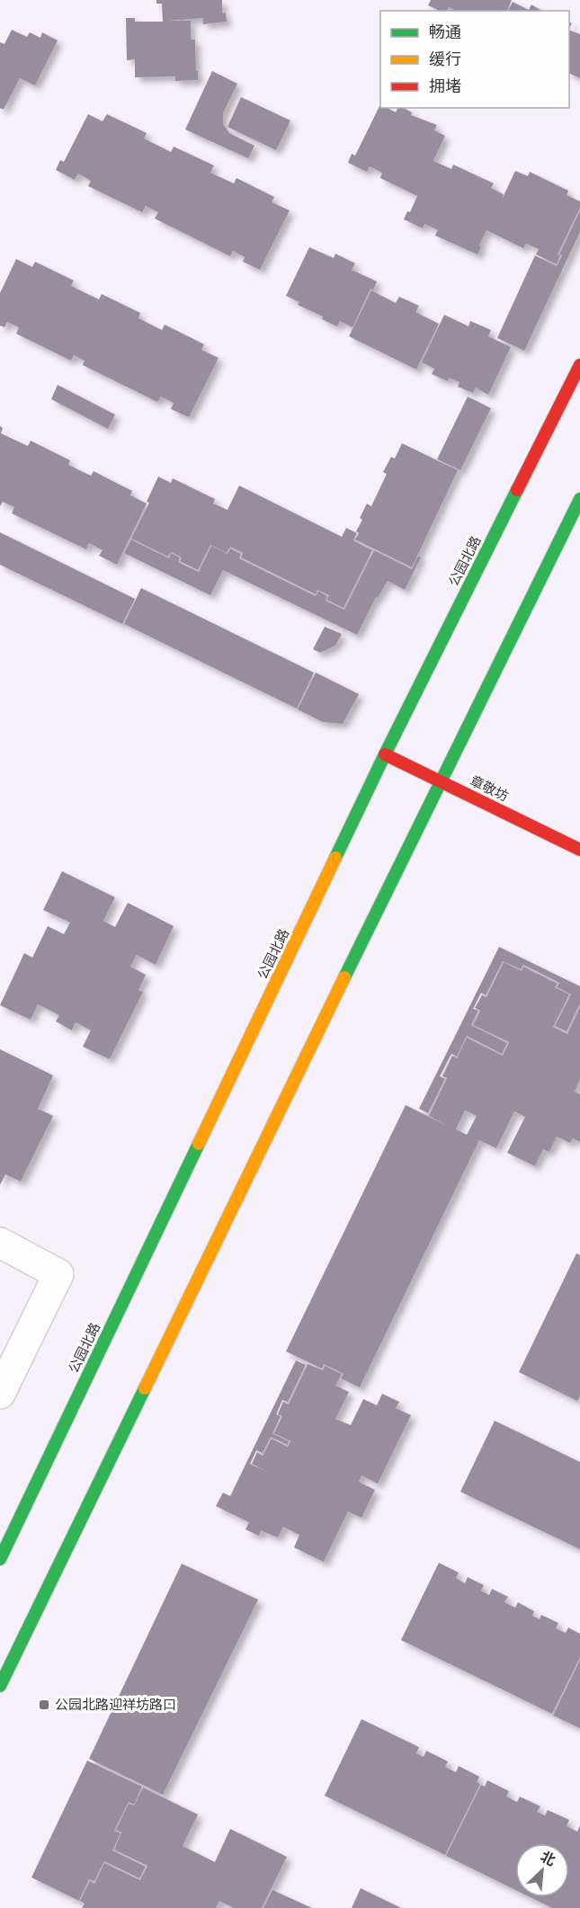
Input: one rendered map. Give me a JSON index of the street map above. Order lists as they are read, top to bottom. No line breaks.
{"streets":{"main road":["公园北路","章敬坊"]},"crossings":[["公园北路","章敬坊"]],"places":{"transit":["公园北路迎祥坊路口"]},"legend":["畅通","缓行","拥堵"],"north":"top right"}
